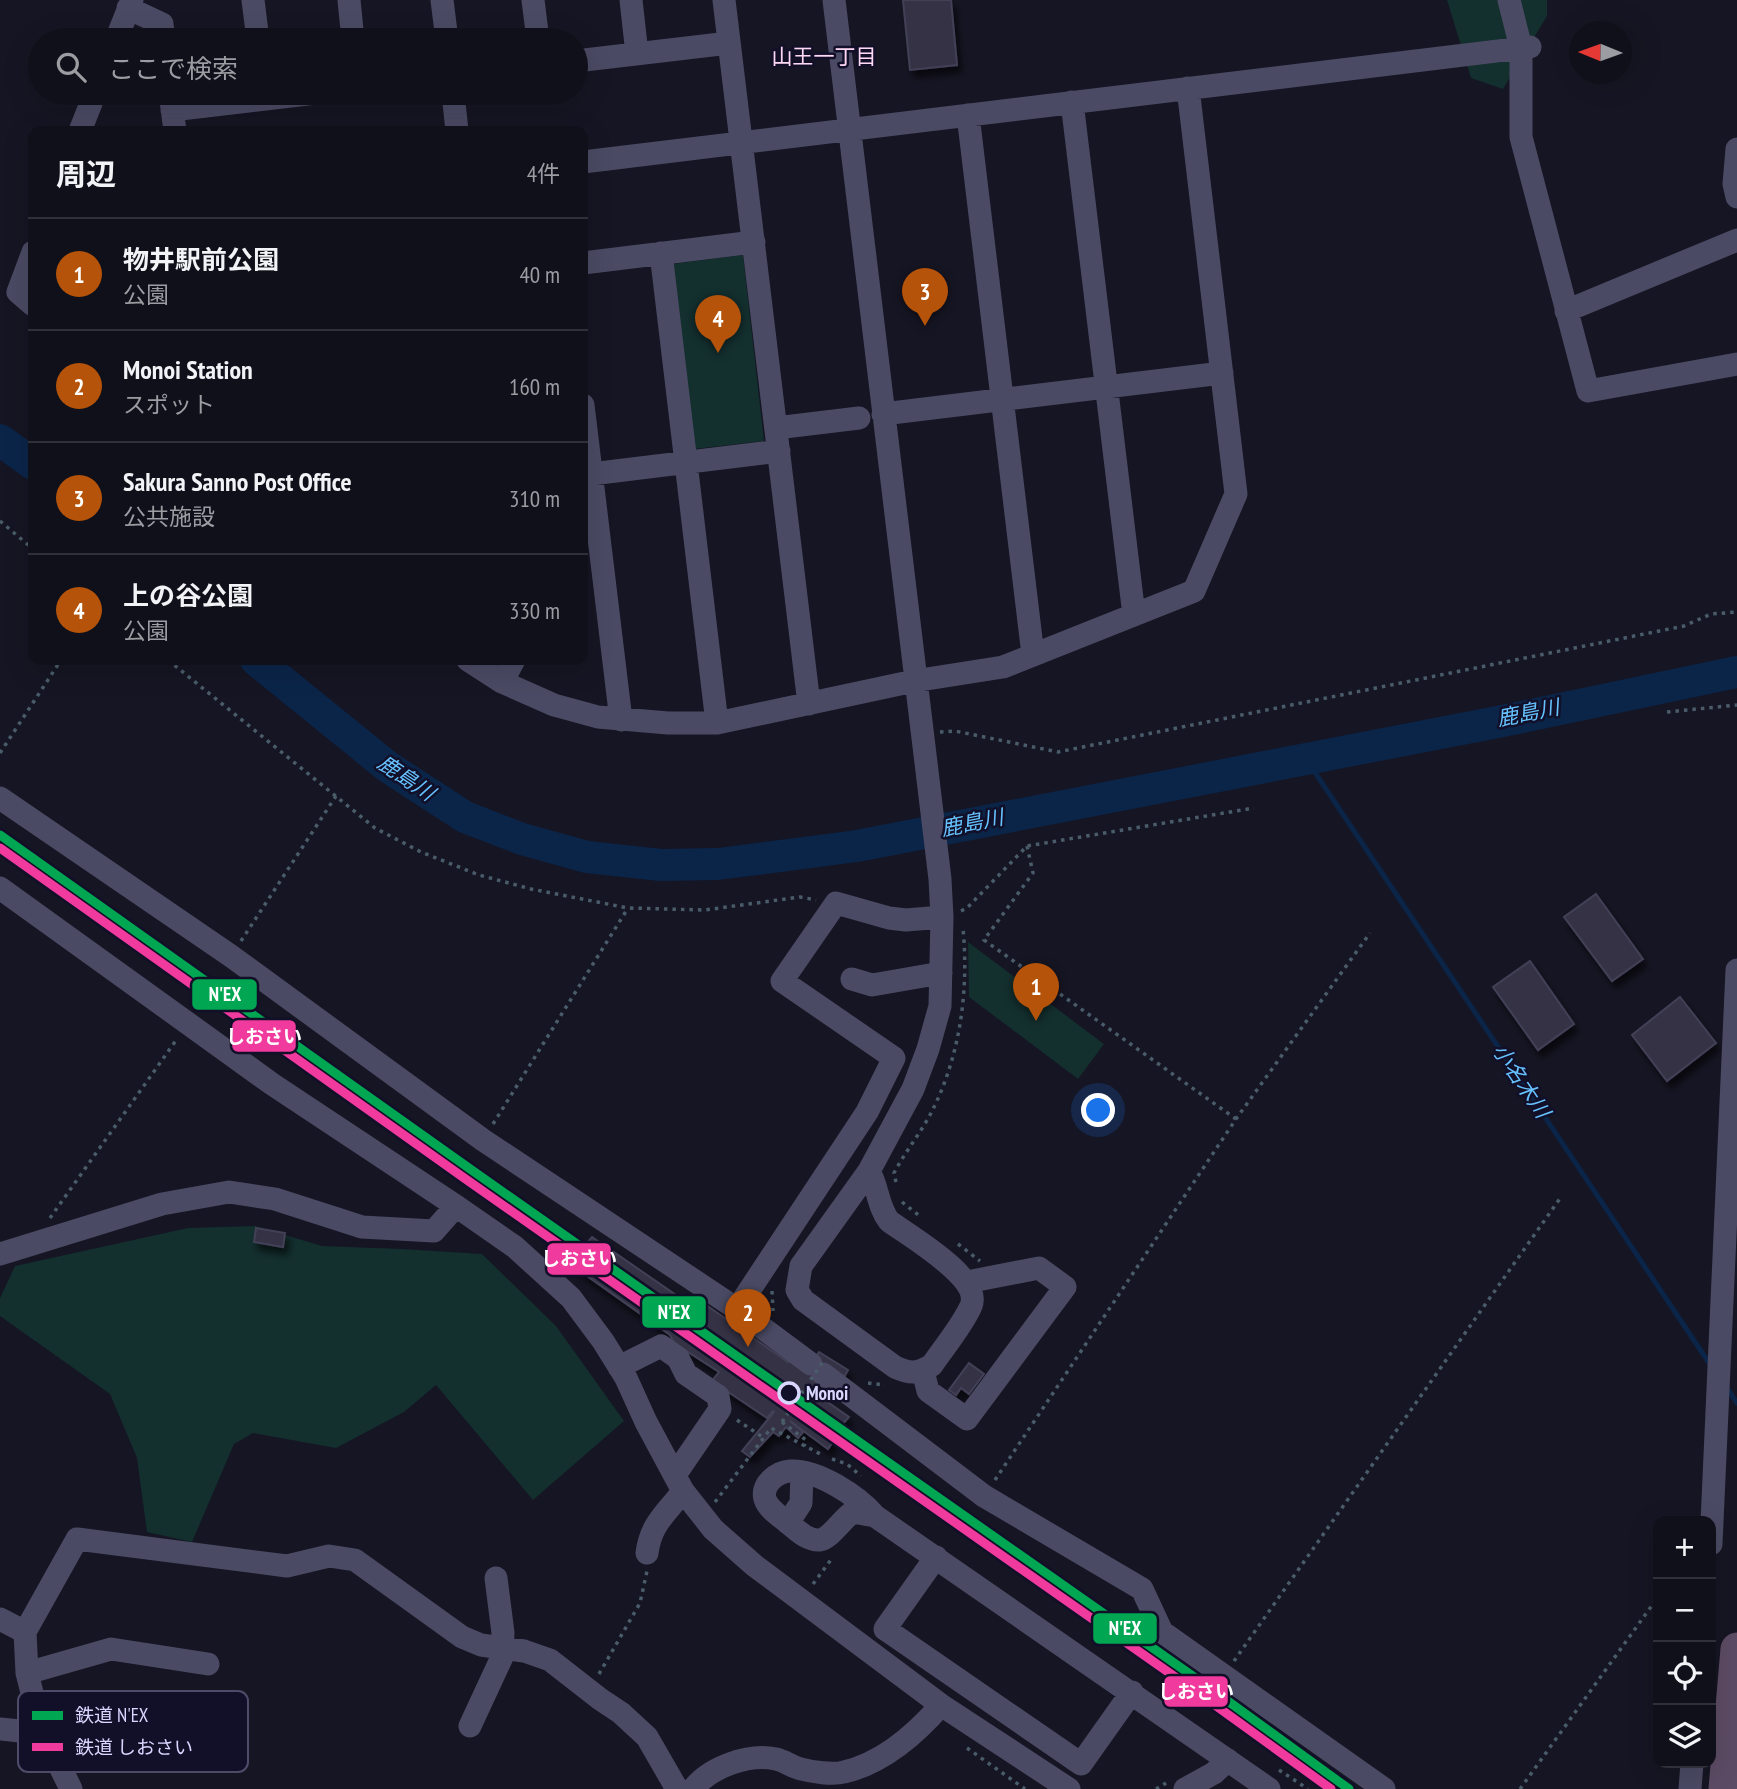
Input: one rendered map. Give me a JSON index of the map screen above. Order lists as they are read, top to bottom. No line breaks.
{"districts":["山王一丁目"],"water":["鹿島川","小名木川"],"places":["Monoi"],"lines":["rail line N'EX","rail line しおさい"],"legend":["鉄道 N'EX","鉄道 しおさい"],"north":"left","page":{"search":"ここで検索","heading":["周辺","4件"],"list":[{"mark":"1","name":"物井駅前公園","note":"公園","value":"40 m"},{"mark":"2","name":"Monoi Station","note":"スポット","value":"160 m"},{"mark":"3","name":"Sakura Sanno Post Office","note":"公共施設","value":"310 m"},{"mark":"4","name":"上の谷公園","note":"公園","value":"330 m"}],"pins":["3","4","1","2"],"map_buttons":["+","−"]}}
